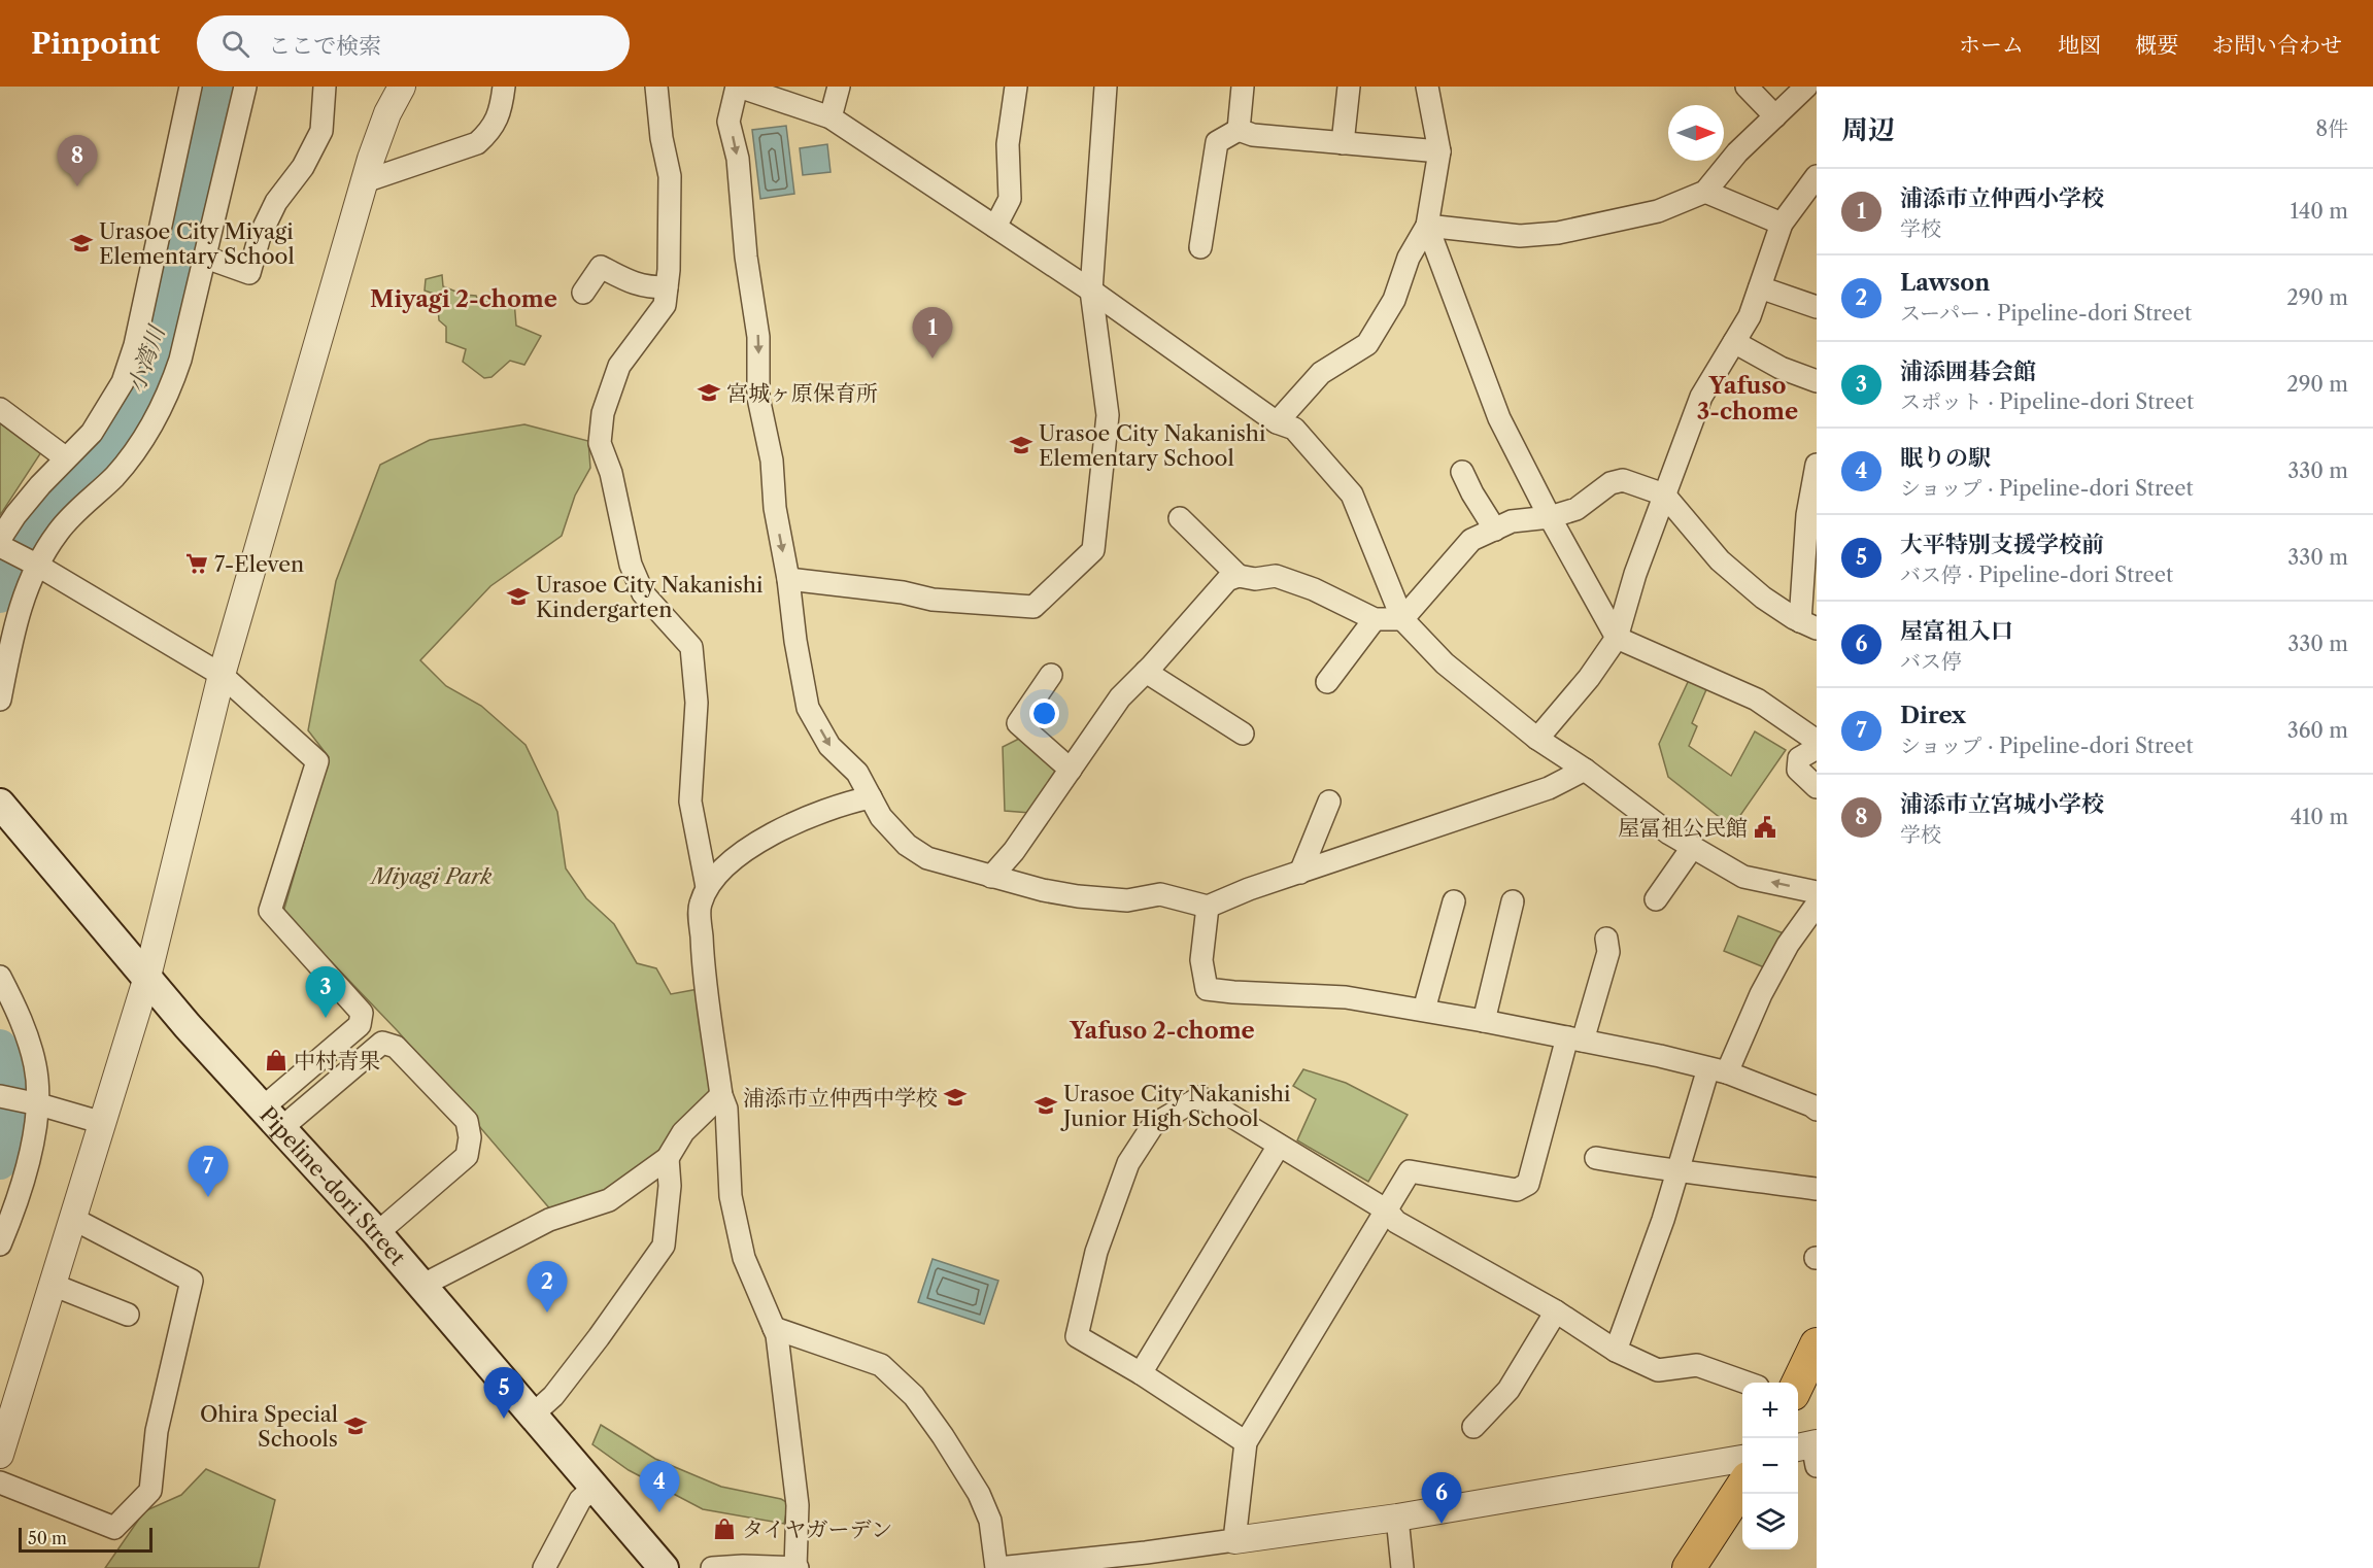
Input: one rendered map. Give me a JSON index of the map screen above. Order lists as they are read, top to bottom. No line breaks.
{"streets":{"main road":["Pipeline-dori Street"]},"districts":["Miyagi 2-chome","Yafuso 3-chome","Yafuso 2-chome"],"water":["小湾川"],"parks":["Miyagi Park"],"places":{"school or university":["Urasoe City Miyagi Elementary School","宮城ヶ原保育所","Urasoe City Nakanishi Elementary School","Urasoe City Nakanishi Kindergarten","浦添市立仲西中学校","Urasoe City Nakanishi Junior High School","Ohira Special Schools"],"supermarket":["7-Eleven"],"public building":["屋冨祖公民館"],"shop":["中村青果","タイヤガーデン"]},"scale_bar":"50 m","north":"right","page":{"header":"Pinpoint","search":"ここで検索","nav":["ホーム","地図","概要","お問い合わせ"],"heading":["周辺","8件"],"pins":["8","1","3","7","2","5","4","6"],"list":[{"mark":"1","name":"浦添市立仲西小学校","note":"学校","value":"140 m"},{"mark":"2","name":"Lawson","note":"スーパー · Pipeline-dori Street","value":"290 m"},{"mark":"3","name":"浦添囲碁会館","note":"スポット · Pipeline-dori Street","value":"290 m"},{"mark":"4","name":"眠りの駅","note":"ショップ · Pipeline-dori Street","value":"330 m"},{"mark":"5","name":"大平特別支援学校前","note":"バス停 · Pipeline-dori Street","value":"330 m"},{"mark":"6","name":"屋富祖入口","note":"バス停","value":"330 m"},{"mark":"7","name":"Direx","note":"ショップ · Pipeline-dori Street","value":"360 m"},{"mark":"8","name":"浦添市立宮城小学校","note":"学校","value":"410 m"}],"map_buttons":["+","−"],"scale":"50 m"}}
